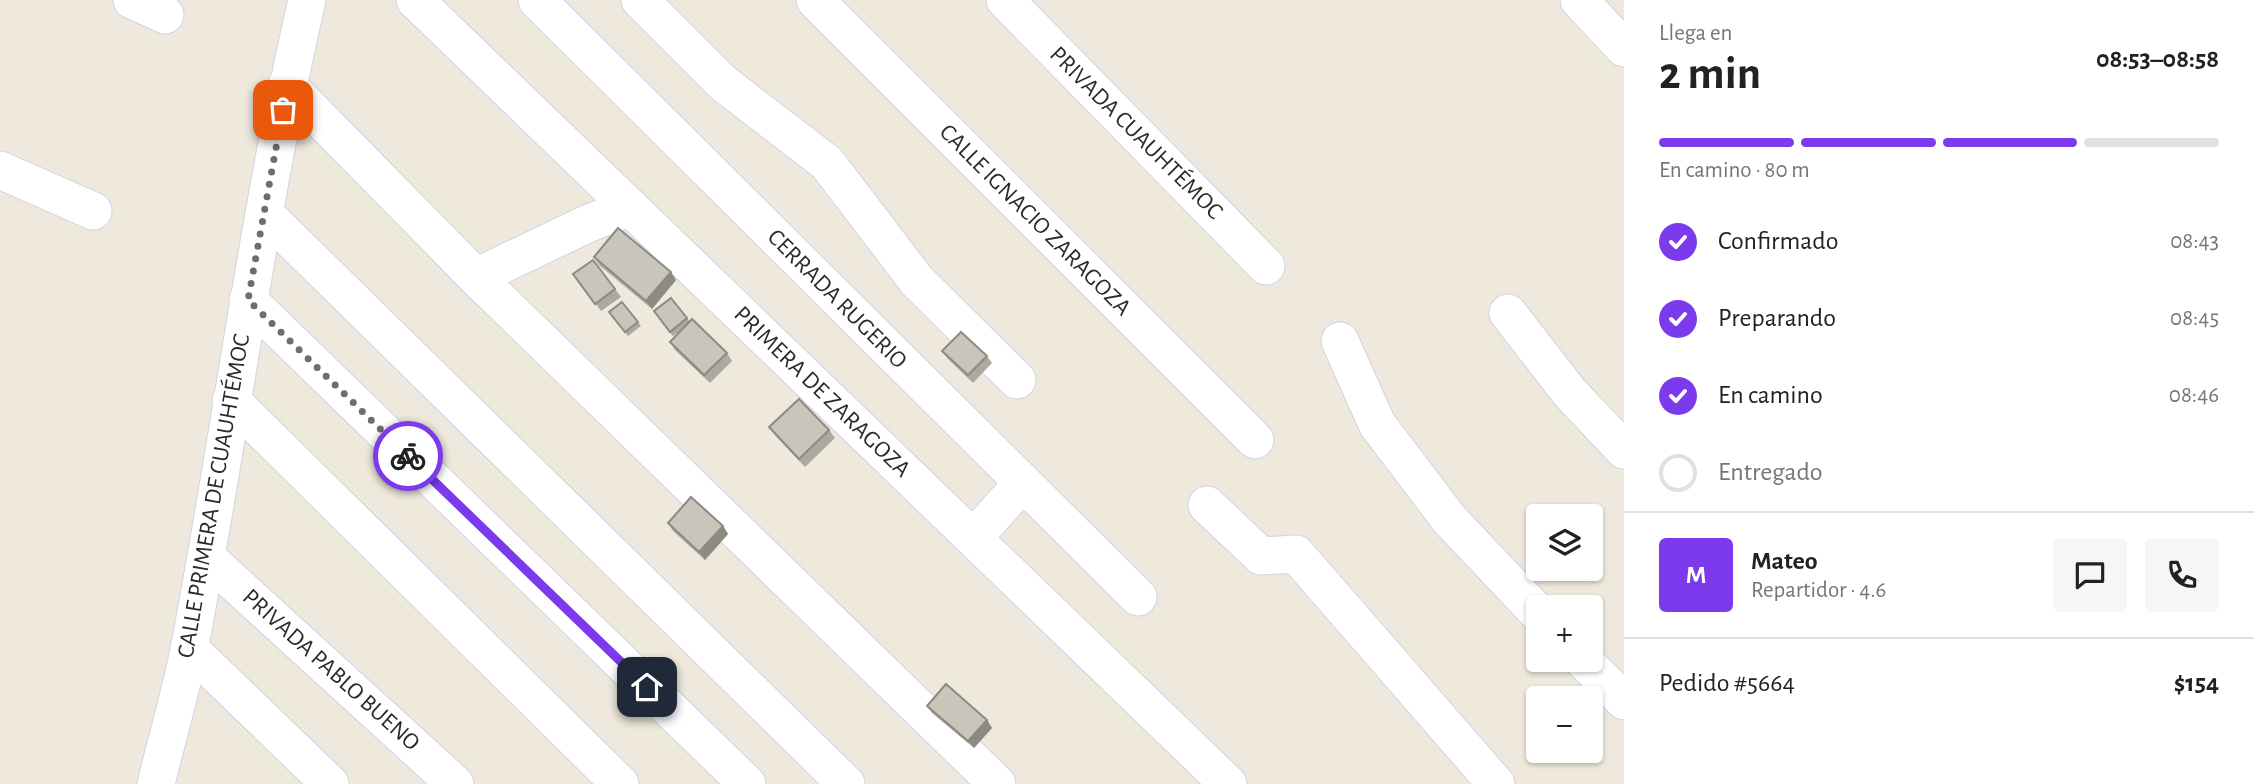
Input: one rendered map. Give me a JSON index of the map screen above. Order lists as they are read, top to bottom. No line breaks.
{"streets":{"street":["PRIVADA CUAUHTÉMOC","CALLE IGNACIO ZARAGOZA","CERRADA RUGERIO","PRIMERA DE ZARAGOZA","CALLE PRIMERA DE CUAUHTÉMOC","PRIVADA PABLO BUENO"]},"crossings":[["CALLE PRIMERA DE CUAUHTÉMOC","PRIVADA PABLO BUENO"]],"page":{"heading":["2 min","Llega en","08:53–08:58"],"panel":["Mateo","Repartidor · 4.6","Pedido #5664","$154"],"bar":"En camino · 80 m","list":[["Confirmado","08:43"],["Preparando","08:45"],["En camino","08:46"],"Entregado"],"map_buttons":["+","−"],"round":"M"}}
